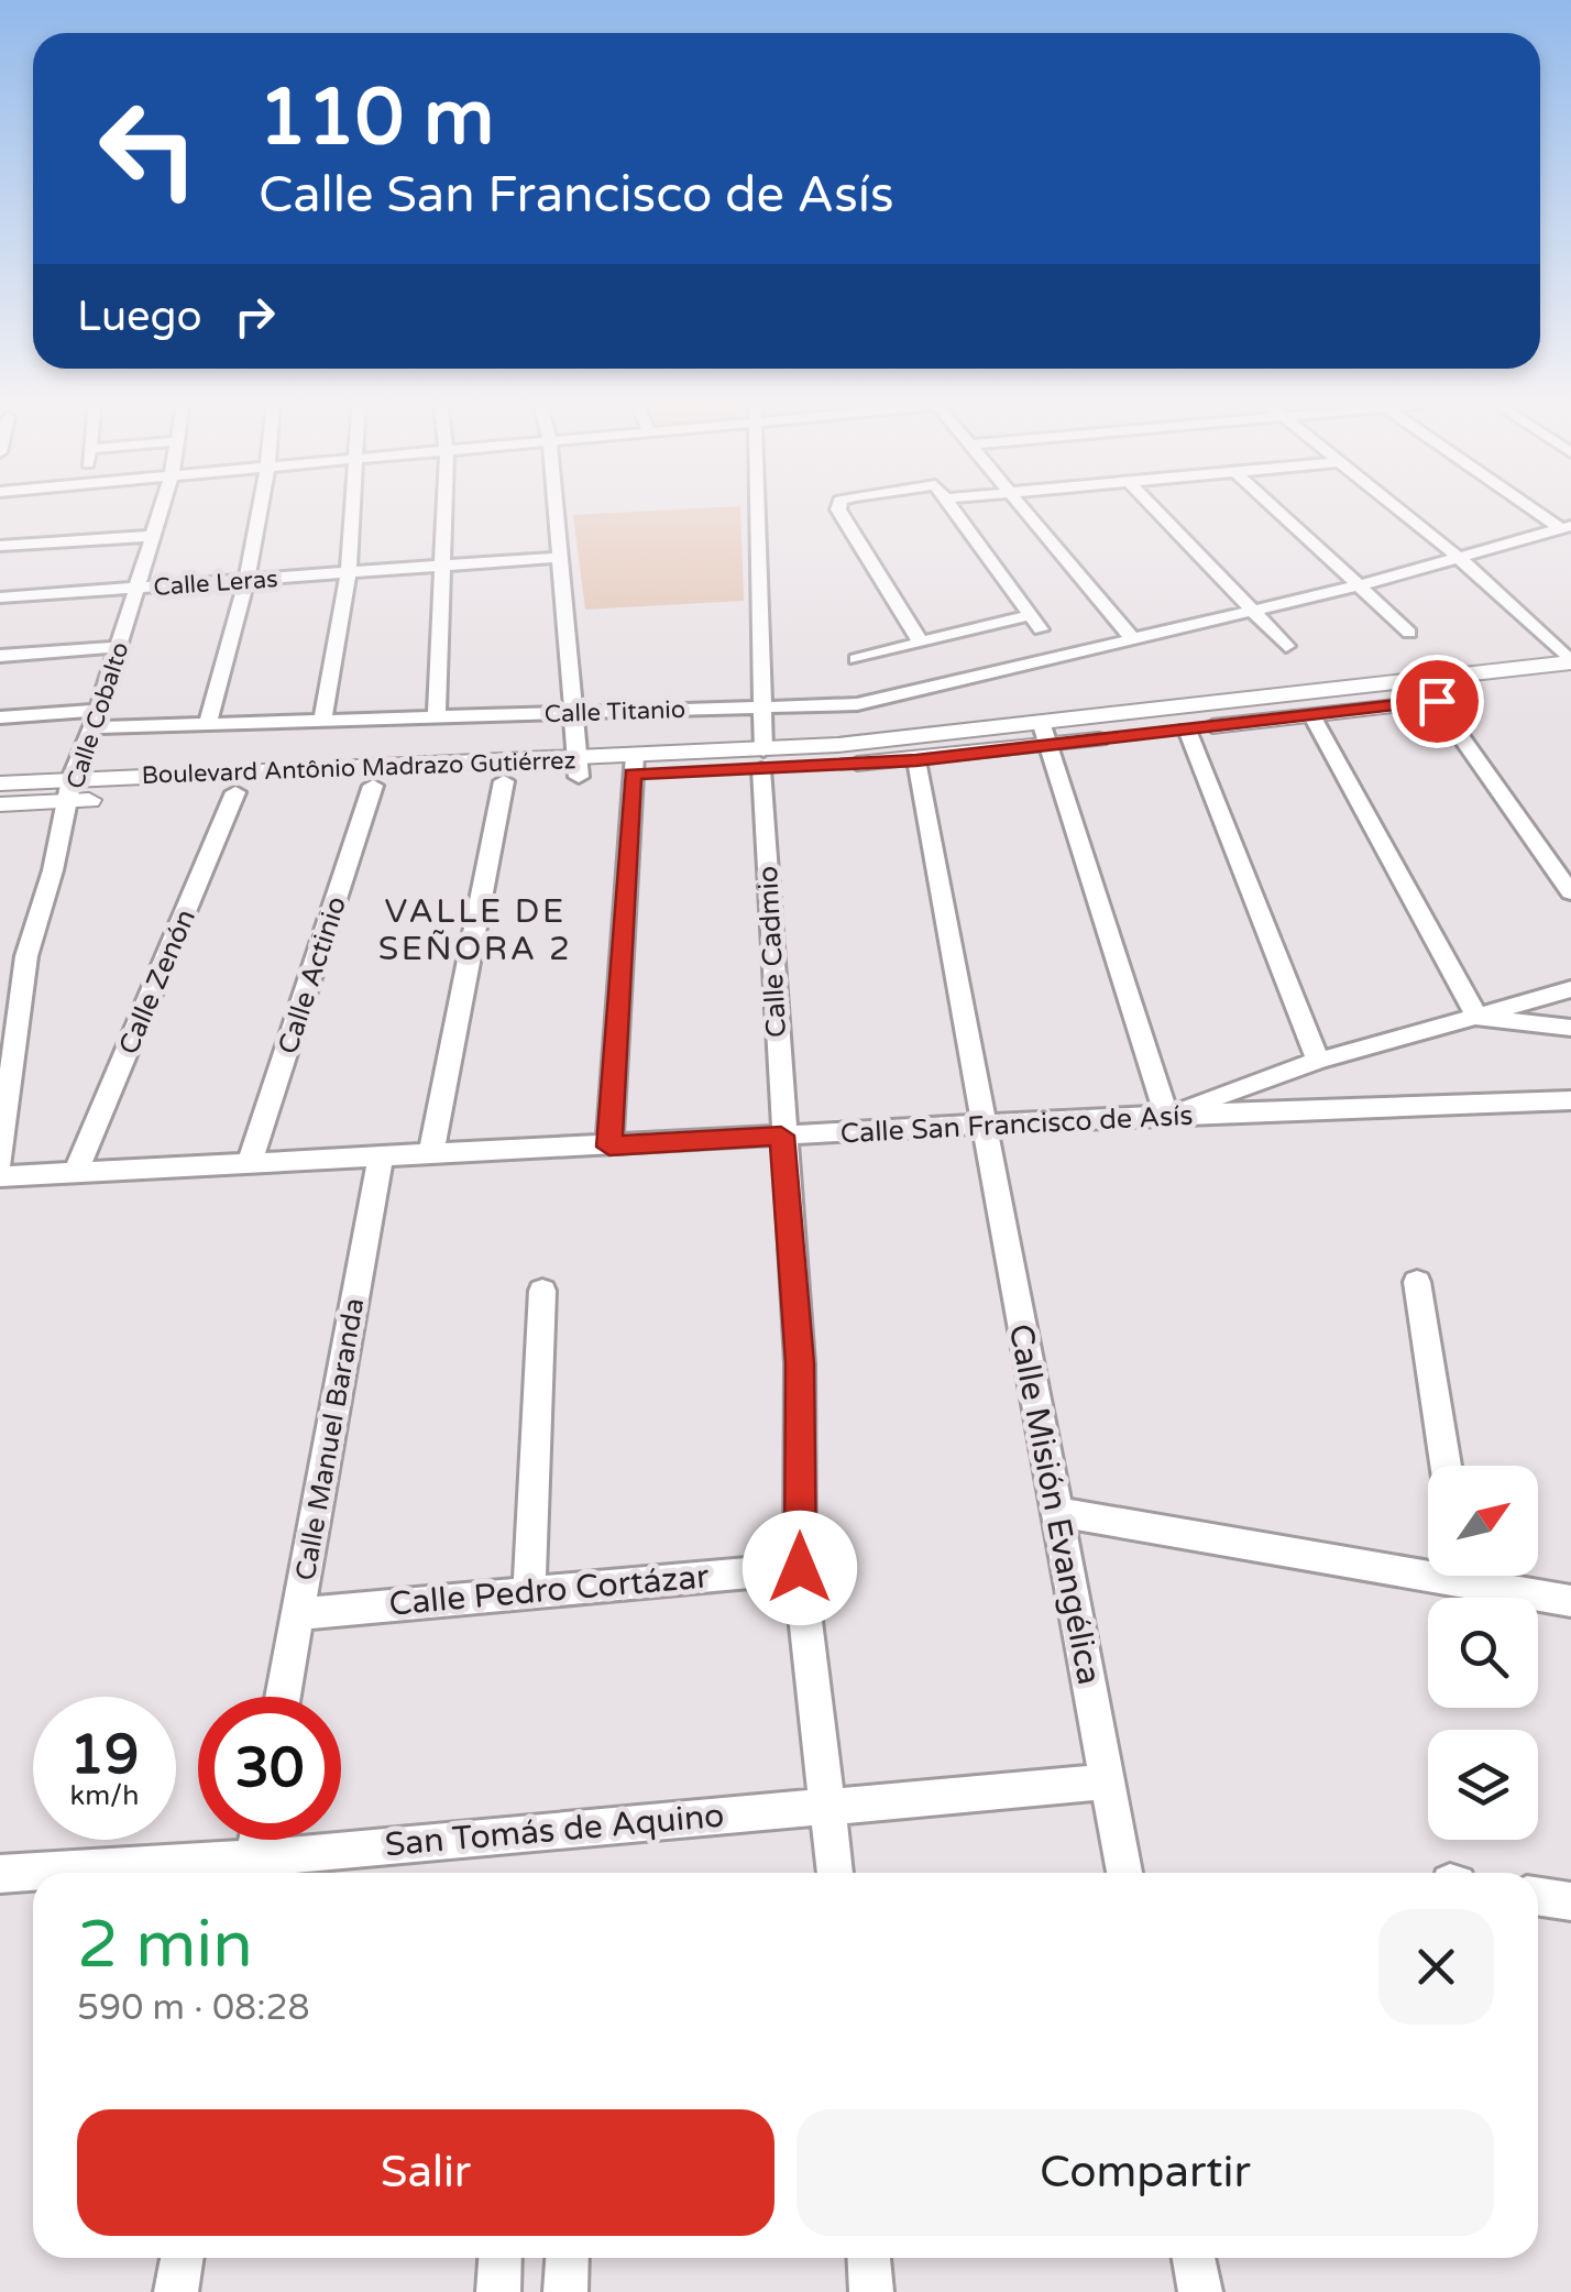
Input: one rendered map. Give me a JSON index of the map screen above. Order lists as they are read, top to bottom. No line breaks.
{"streets":{"street":["Calle Leras","Calle Titanio","Calle Cobalto","Boulevard Antônio Madrazo Gutiérrez","Calle Cadmio","Calle Actinio","Calle Zenón","Calle San Francisco de Asís","Calle Manuel Baranda","Calle Misión Evangélica","Calle Pedro Cortázar","San Tomás de Aquino"]},"crossings":[["Calle Leras","Calle Cobalto"],["Calle Titanio","Calle Cobalto"],["Calle Titanio","Calle Cadmio"],["Calle Cobalto","Boulevard Antônio Madrazo Gutiérrez"],["Boulevard Antônio Madrazo Gutiérrez","Calle Cadmio"],["Boulevard Antônio Madrazo Gutiérrez","Calle Actinio"],["Boulevard Antônio Madrazo Gutiérrez","Calle Zenón"],["Boulevard Antônio Madrazo Gutiérrez","Calle Misión Evangélica"],["Calle Cadmio","Calle San Francisco de Asís"],["Calle Cadmio","Calle Pedro Cortázar"],["Calle Cadmio","San Tomás de Aquino"],["Calle Actinio","Calle San Francisco de Asís"],["Calle Zenón","Calle San Francisco de Asís"],["Calle San Francisco de Asís","Calle Manuel Baranda"],["Calle San Francisco de Asís","Calle Misión Evangélica"],["Calle Manuel Baranda","Calle Pedro Cortázar"],["Calle Misión Evangélica","San Tomás de Aquino"]],"districts":["VALLE DE SEÑORA 2"],"north":"top right","page":{"turn":["110 m","Calle San Francisco de Asís"],"then":"Luego","speed":"19 km/h","limit":"30","heading":["2 min","590 m · 08:28"],"buttons":["Salir","Compartir"]}}
